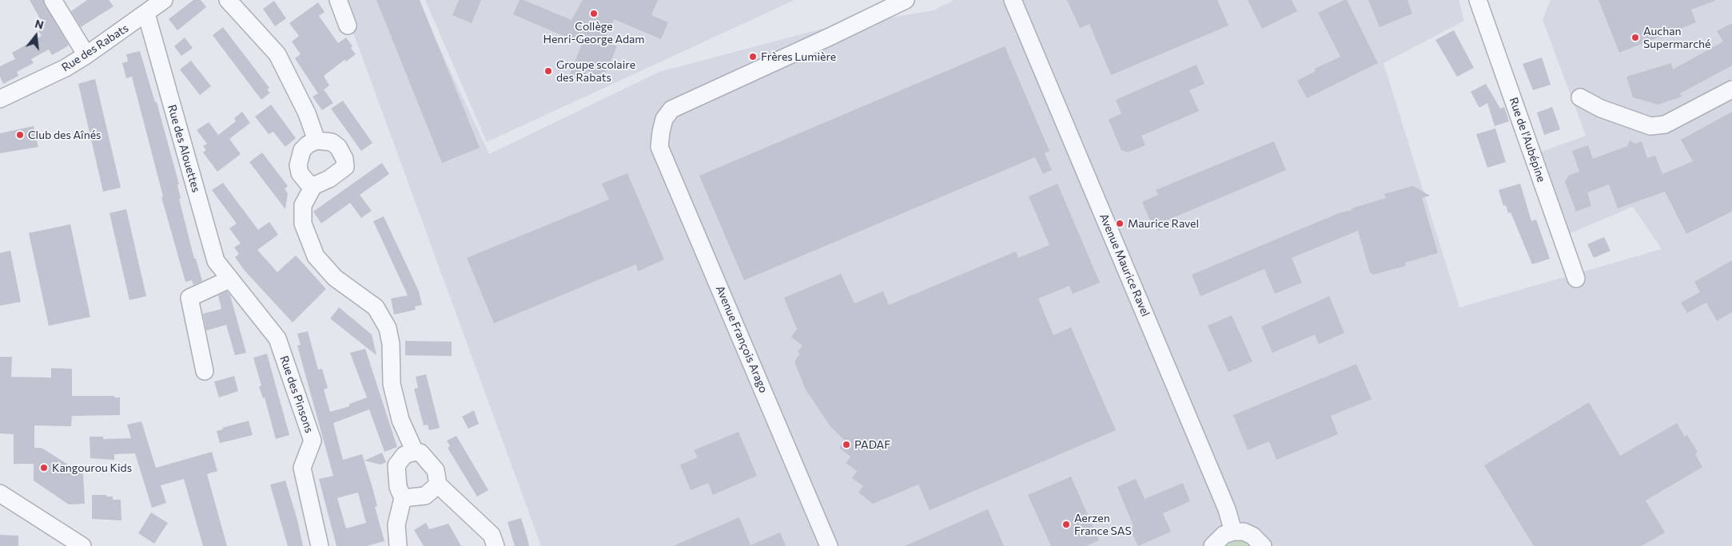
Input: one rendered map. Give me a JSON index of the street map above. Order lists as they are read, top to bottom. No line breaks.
{"streets":{"street":["Rue des Rabats","Rue de l'Aubépine","Rue des Alouettes","Avenue Maurice Ravel","Avenue François Arago","Rue des Pinsons"]},"crossings":[["Rue des Rabats","Rue des Alouettes"],["Rue des Alouettes","Rue des Pinsons"]],"places":["Collège Henri-George Adam","Auchan Supermarché","Frères Lumière","Groupe scolaire des Rabats","Club des Aînés","Maurice Ravel","PADAF","Kangourou Kids","Aerzen France SAS"],"north":"top"}
